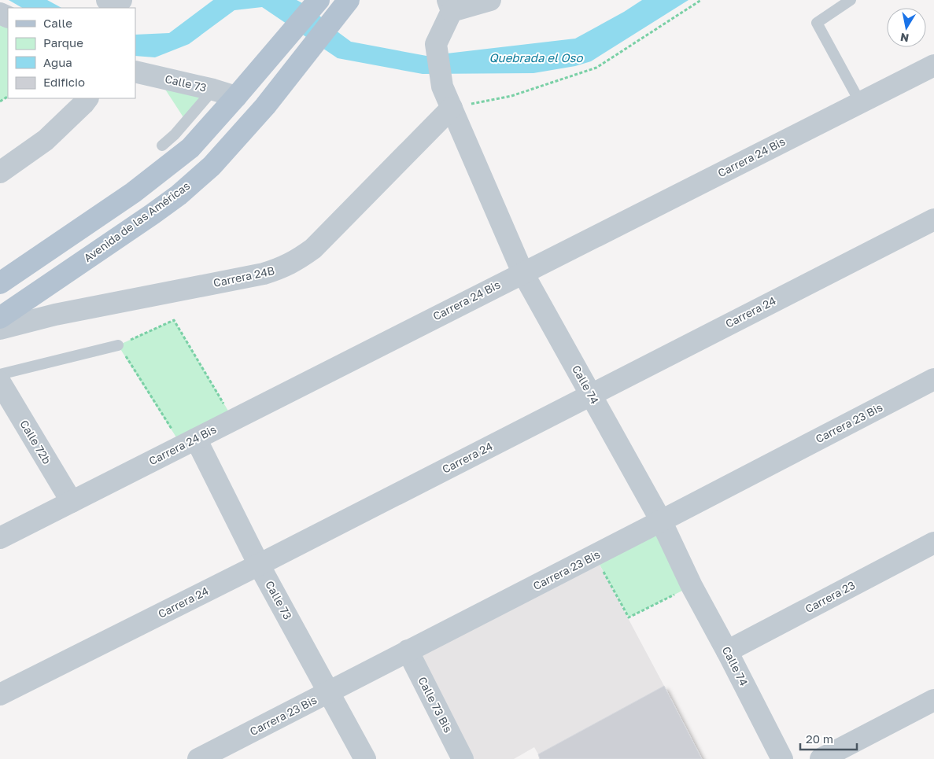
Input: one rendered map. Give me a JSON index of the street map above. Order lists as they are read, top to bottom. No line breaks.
{"streets":{"main road":["Avenida de las Américas"],"street":["Calle 73","Carrera 24 Bis","Carrera 24B","Carrera 24","Calle 74","Carrera 23 Bis","Calle 72b","Carrera 23","Calle 73 Bis"]},"crossings":[["Calle 73","Carrera 24 Bis"],["Calle 73","Carrera 24"],["Calle 73","Carrera 23 Bis"],["Carrera 24 Bis","Calle 74"],["Carrera 24 Bis","Calle 72b"],["Carrera 24B","Calle 74"],["Carrera 24","Calle 74"],["Calle 74","Carrera 23 Bis"],["Calle 74","Carrera 23"],["Carrera 23 Bis","Calle 73 Bis"]],"water":["Quebrada el Oso"],"legend":["Calle","Parque","Agua","Edificio"],"scale_bar":"20 m","north":"bottom"}
